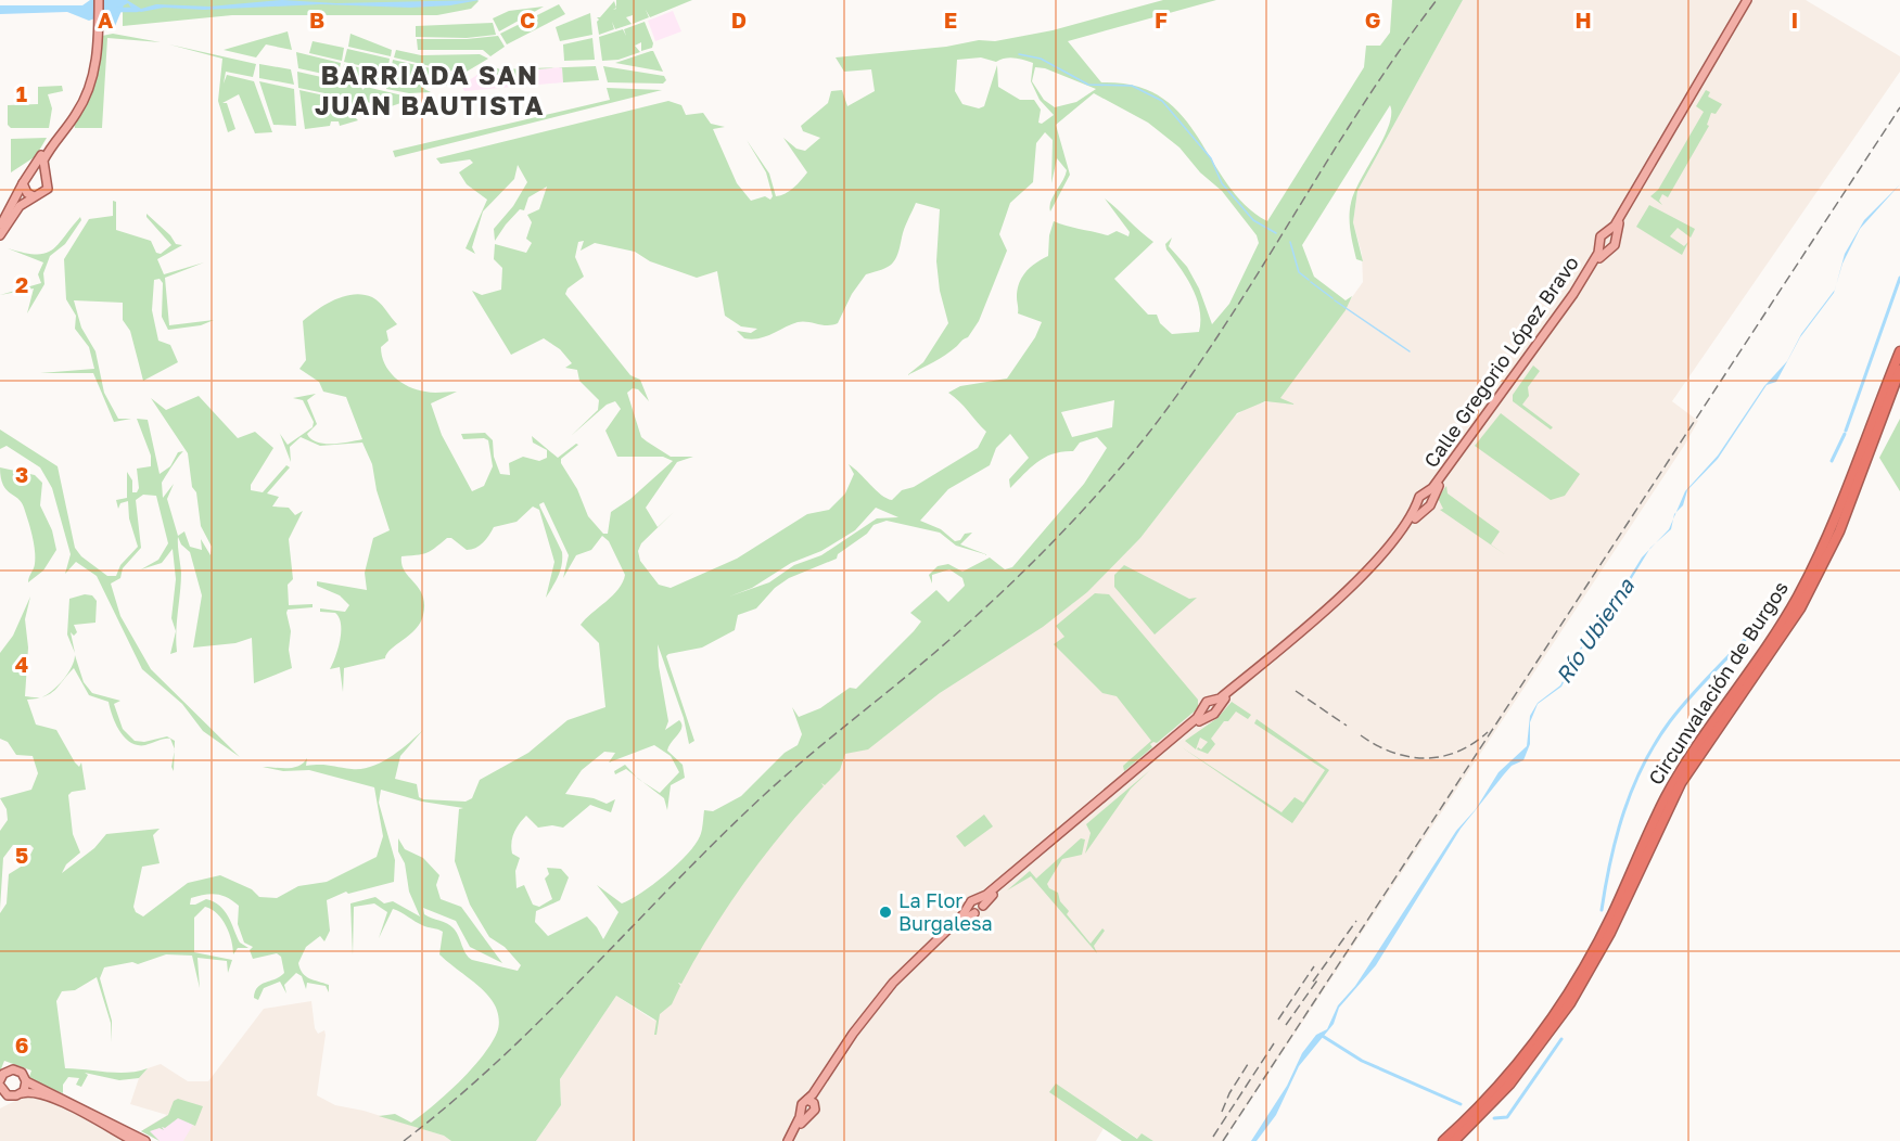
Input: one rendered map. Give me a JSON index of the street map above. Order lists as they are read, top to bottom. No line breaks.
{"streets":{"highway":["Circunvalación de Burgos"],"main road":["Calle Gregorio López Bravo"]},"districts":["BARRIADA SAN JUAN BAUTISTA"],"water":["Río Ubierna"],"places":["La Flor Burgalesa"],"grid":{"columns":["A","B","C","D","E","F","G","H","I"],"rows":["1","2","3","4","5","6"]}}
